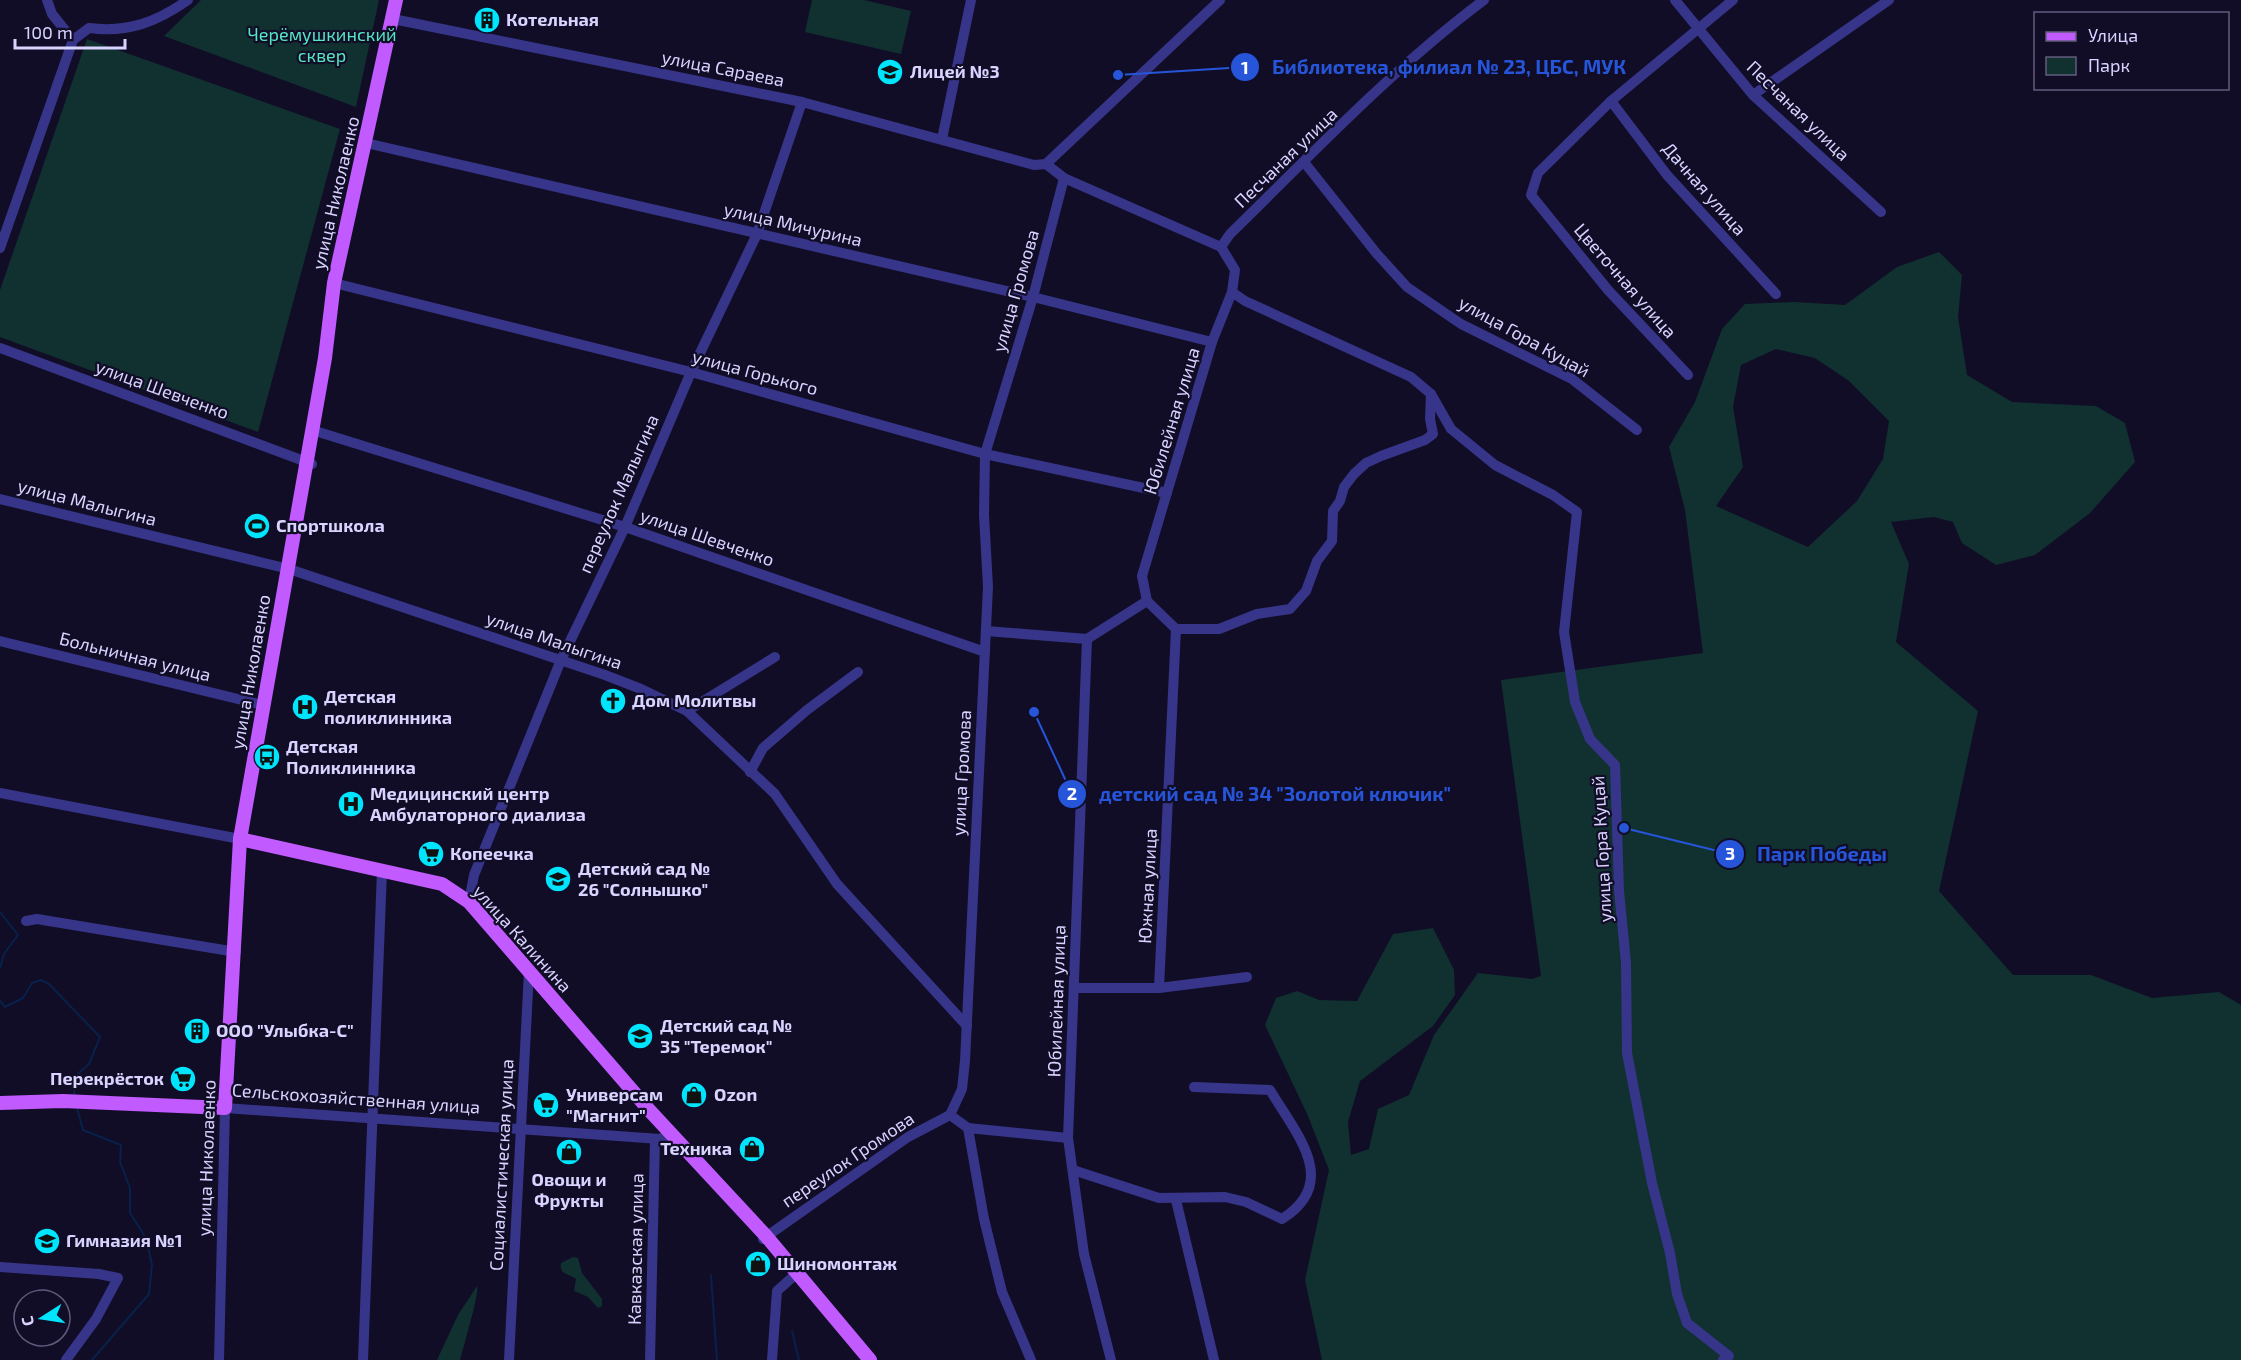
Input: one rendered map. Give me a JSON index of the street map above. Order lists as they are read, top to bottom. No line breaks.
{"streets":{"main road":["улица Николаенко","улица Калинина","Сельскохозяйственная улица"],"street":["улица Сараева","Песчаная улица","Дачная улица","улица Мичурина","Цветочная улица","улица Громова","улица Гора Куцай","улица Горького","улица Шевченко","Юбилейная улица","переулок Малыгина","улица Малыгина","Больничная улица","Южная улица","переулок Громова","Социалистическая улица","Кавказская улица"]},"crossings":[["улица Сараева","улица Николаенко"],["улица Сараева","переулок Малыгина"],["Песчаная улица","улица Гора Куцай"],["Песчаная улица","Юбилейная улица"],["Дачная улица","Цветочная улица"],["улица Николаенко","улица Мичурина"],["улица Николаенко","улица Горького"],["улица Николаенко","улица Шевченко"],["улица Николаенко","улица Малыгина"],["улица Николаенко","Больничная улица"],["улица Николаенко","улица Калинина"],["улица Николаенко","Сельскохозяйственная улица"],["улица Мичурина","улица Громова"],["улица Мичурина","Юбилейная улица"],["улица Мичурина","переулок Малыгина"],["улица Громова","улица Горького"],["улица Громова","улица Шевченко"],["улица Громова","улица Малыгина"],["улица Громова","переулок Громова"],["улица Гора Куцай","Юбилейная улица"],["улица Горького","Юбилейная улица"],["улица Горького","переулок Малыгина"],["улица Шевченко","переулок Малыгина"],["переулок Малыгина","улица Малыгина"],["переулок Малыгина","улица Калинина"],["улица Калинина","Сельскохозяйственная улица"],["улица Калинина","переулок Громова"],["улица Калинина","Социалистическая улица"],["улица Калинина","Кавказская улица"],["Сельскохозяйственная улица","Социалистическая улица"],["Сельскохозяйственная улица","Кавказская улица"]],"parks":["Черёмушкинский сквер"],"places":{"building":["Котельная","ООО \"Улыбка-С\""],"school or university":["Лицей №3","Детский сад № 26 \"Солнышко\"","Детский сад № 35 \"Теремок\"","Гимназия №1"],"other":["Библиотека, филиал № 23, ЦБС, МУК","детский сад № 34 \"Золотой ключик\"","Парк Победы"],"sports":["Спортшкола"],"church":["Дом Молитвы"],"hospital":["Детская поликлинника","Медицинский центр Амбулаторного диализа"],"bus stop":["Детская Поликлинника"],"supermarket":["Копеечка","Перекрёсток","Универсам \"Магнит\""],"shop":["Ozon","Техника","Овощи и Фрукты","Шиномонтаж"]},"legend":["Улица","Парк"],"scale_bar":"100 m","north":"left"}
